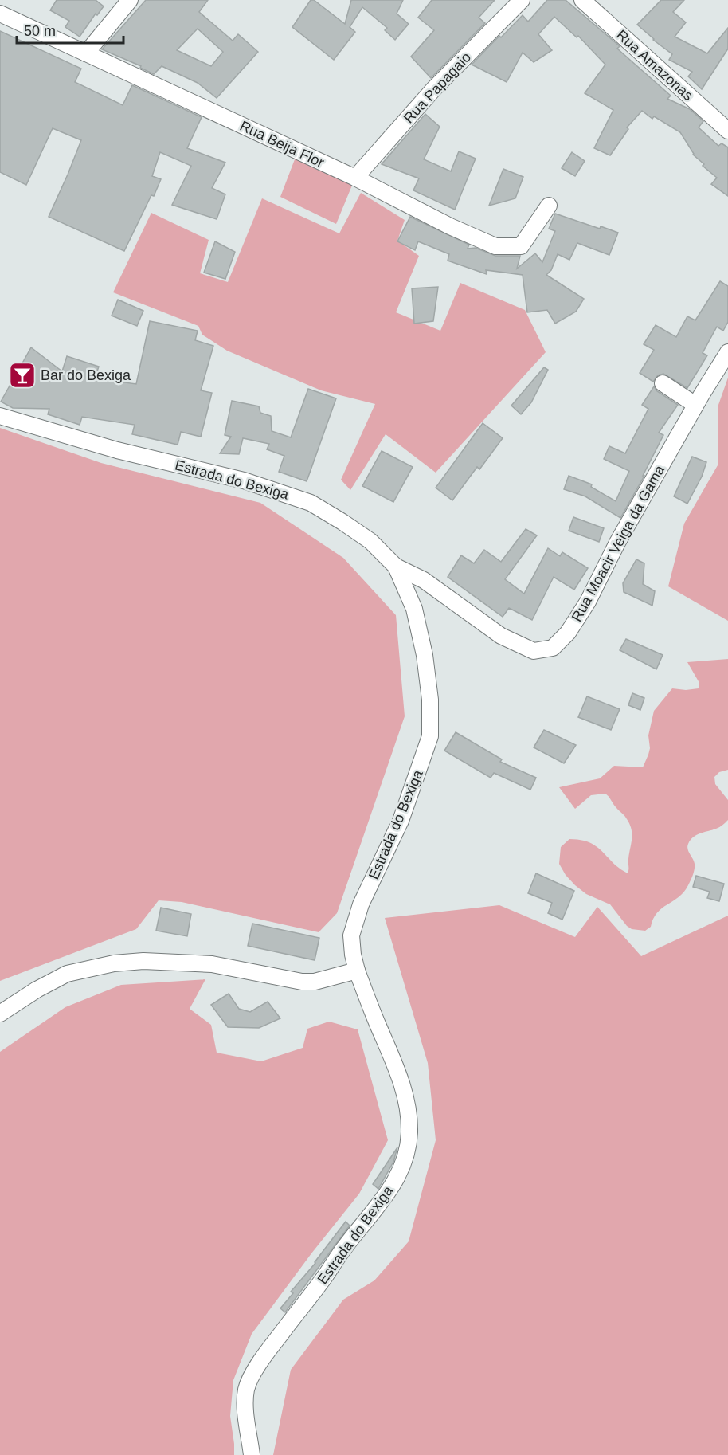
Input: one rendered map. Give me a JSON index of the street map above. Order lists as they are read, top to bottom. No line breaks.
{"streets":{"street":["Rua Amazonas","Rua Papagaio","Rua Beija Flor","Estrada do Bexiga","Rua Moacir Veiga da Gama"]},"crossings":[["Rua Papagaio","Rua Beija Flor"],["Estrada do Bexiga","Rua Moacir Veiga da Gama"]],"places":{"bar":["Bar do Bexiga"]},"scale_bar":"50 m"}
